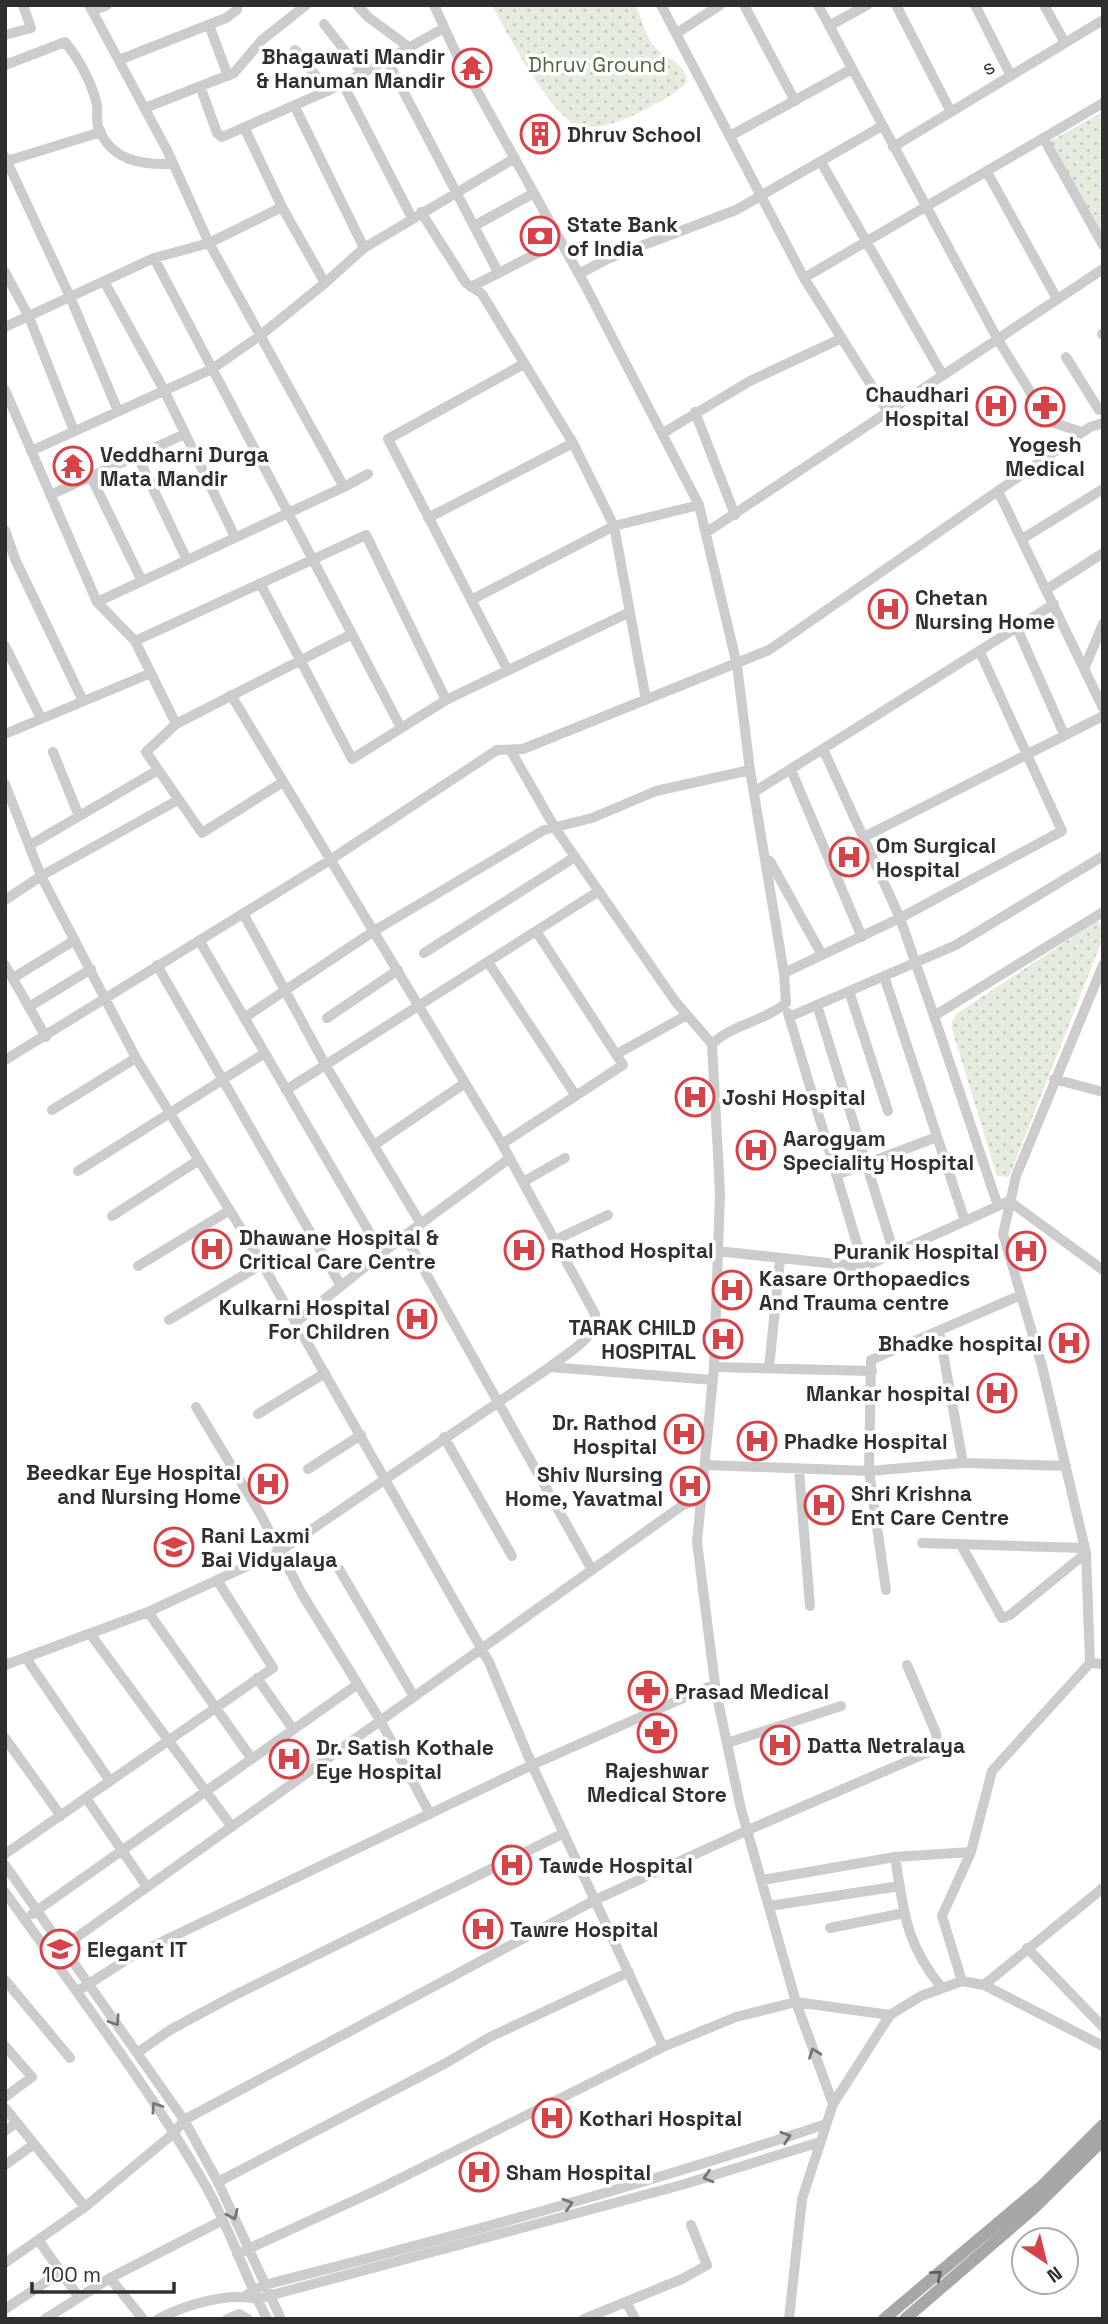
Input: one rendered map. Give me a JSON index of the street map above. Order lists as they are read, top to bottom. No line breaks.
{"streets":{"street":["s"]},"parks":["Dhruv Ground"],"places":{"temple":["Bhagawati Mandir & Hanuman Mandir","Veddharni Durga Mata Mandir"],"building":["Dhruv School"],"bank":["State Bank of India"],"hospital":["Chaudhari Hospital","Chetan Nursing Home","Om Surgical Hospital","Joshi Hospital","Aarogyam Speciality Hospital","Dhawane Hospital & Critical Care Centre","Rathod Hospital","Puranik Hospital","Kasare Orthopaedics And Trauma centre","Kulkarni Hospital For Children","TARAK CHILD HOSPITAL","Bhadke hospital","Mankar hospital","Dr. Rathod Hospital","Phadke Hospital","Beedkar Eye Hospital and Nursing Home","Shiv Nursing Home, Yavatmal","Shri Krishna Ent Care Centre","Datta Netralaya","Dr. Satish Kothale Eye Hospital","Tawde Hospital","Tawre Hospital","Kothari Hospital","Sham Hospital"],"pharmacy":["Yogesh Medical","Prasad Medical","Rajeshwar Medical Store"],"school or university":["Rani Laxmi Bai Vidyalaya","Elegant IT"]},"scale_bar":"100 m","north":"bottom right"}
